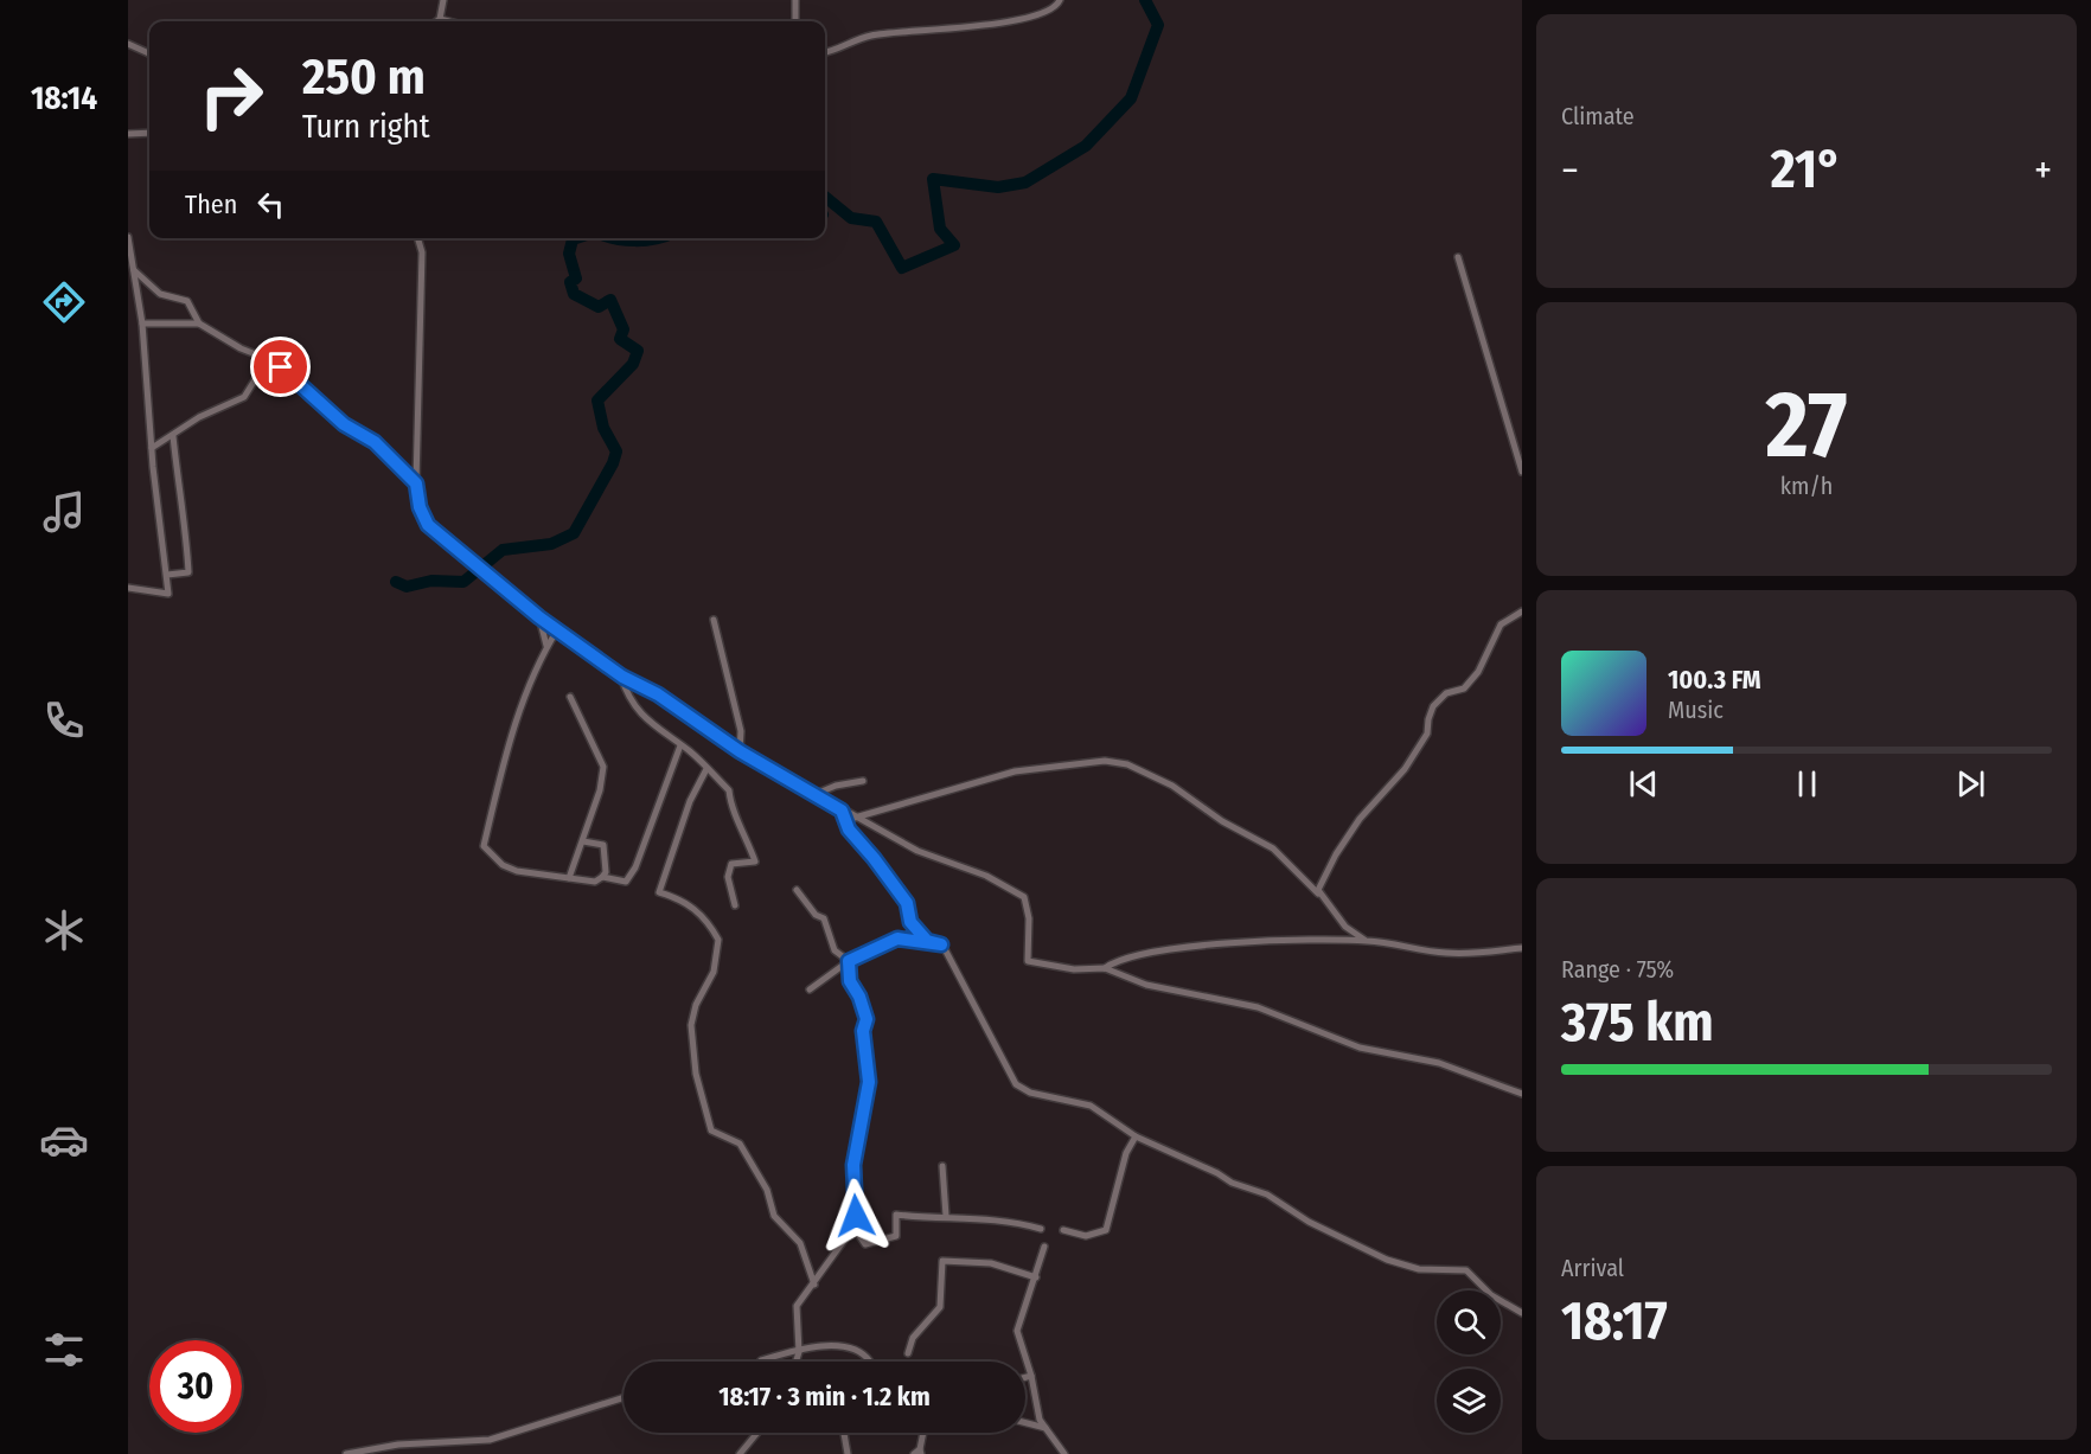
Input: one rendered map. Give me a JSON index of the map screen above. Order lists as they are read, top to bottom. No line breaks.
{"page":{"tabs":"18:14","tile":["Climate",["27","km/h"],["Range · 75%","375 km"],["Arrival","18:17"]],"turn":["250 m","Turn right"],"heat":["−","21°","+"],"then":"Then","song":["100.3 FM","Music"],"limit":"30","trip":"18:17 · 3 min · 1.2 km"}}
